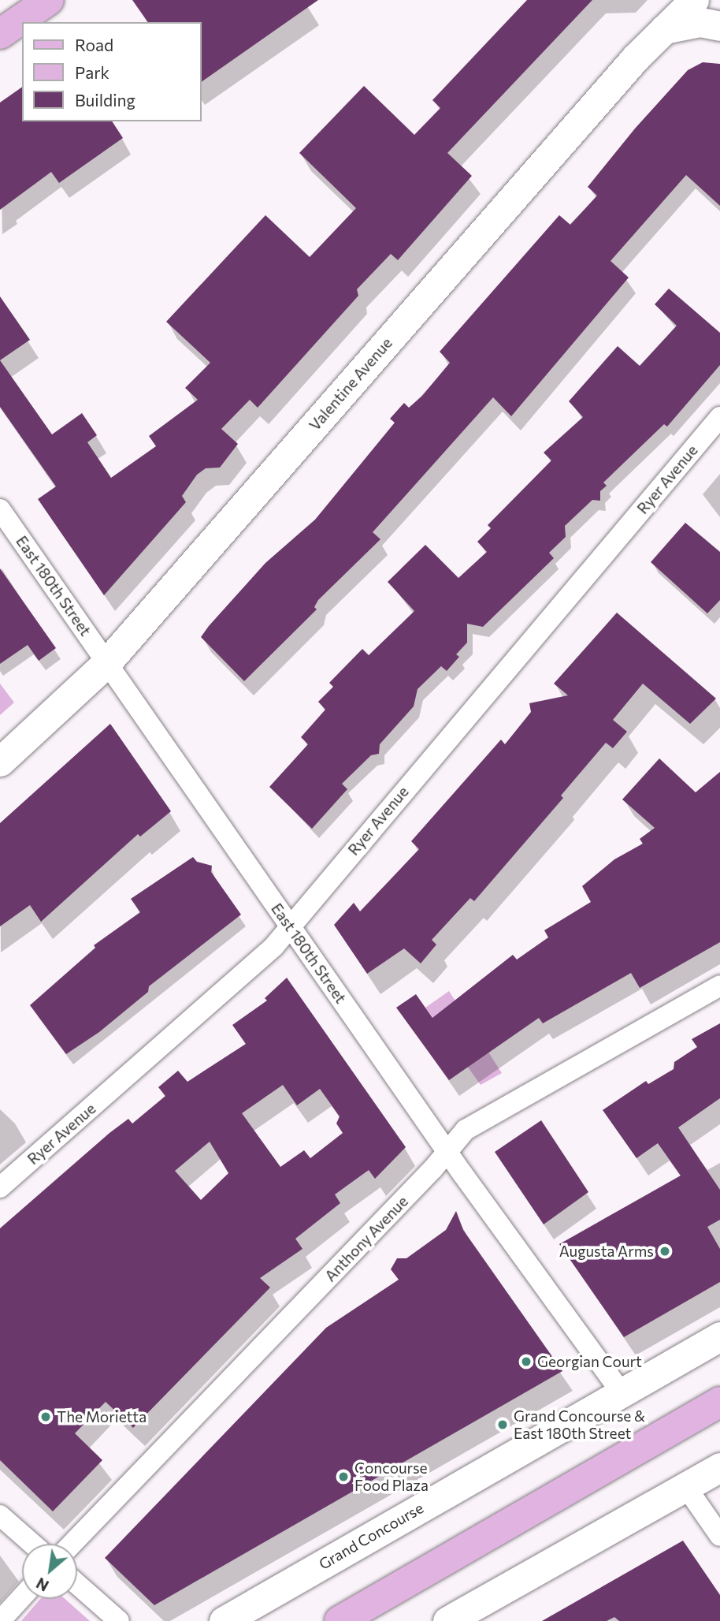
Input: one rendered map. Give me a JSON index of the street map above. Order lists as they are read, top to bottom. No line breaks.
{"streets":{"street":["Valentine Avenue","Ryer Avenue","East 180th Street","Anthony Avenue","Grand Concourse"]},"crossings":[["Valentine Avenue","East 180th Street"],["Ryer Avenue","East 180th Street"],["East 180th Street","Anthony Avenue"],["East 180th Street","Grand Concourse"]],"places":["Augusta Arms","Georgian Court","The Morietta","Grand Concourse & East 180th Street","Concourse Food Plaza"],"legend":["Road","Park","Building"],"north":"bottom left"}
